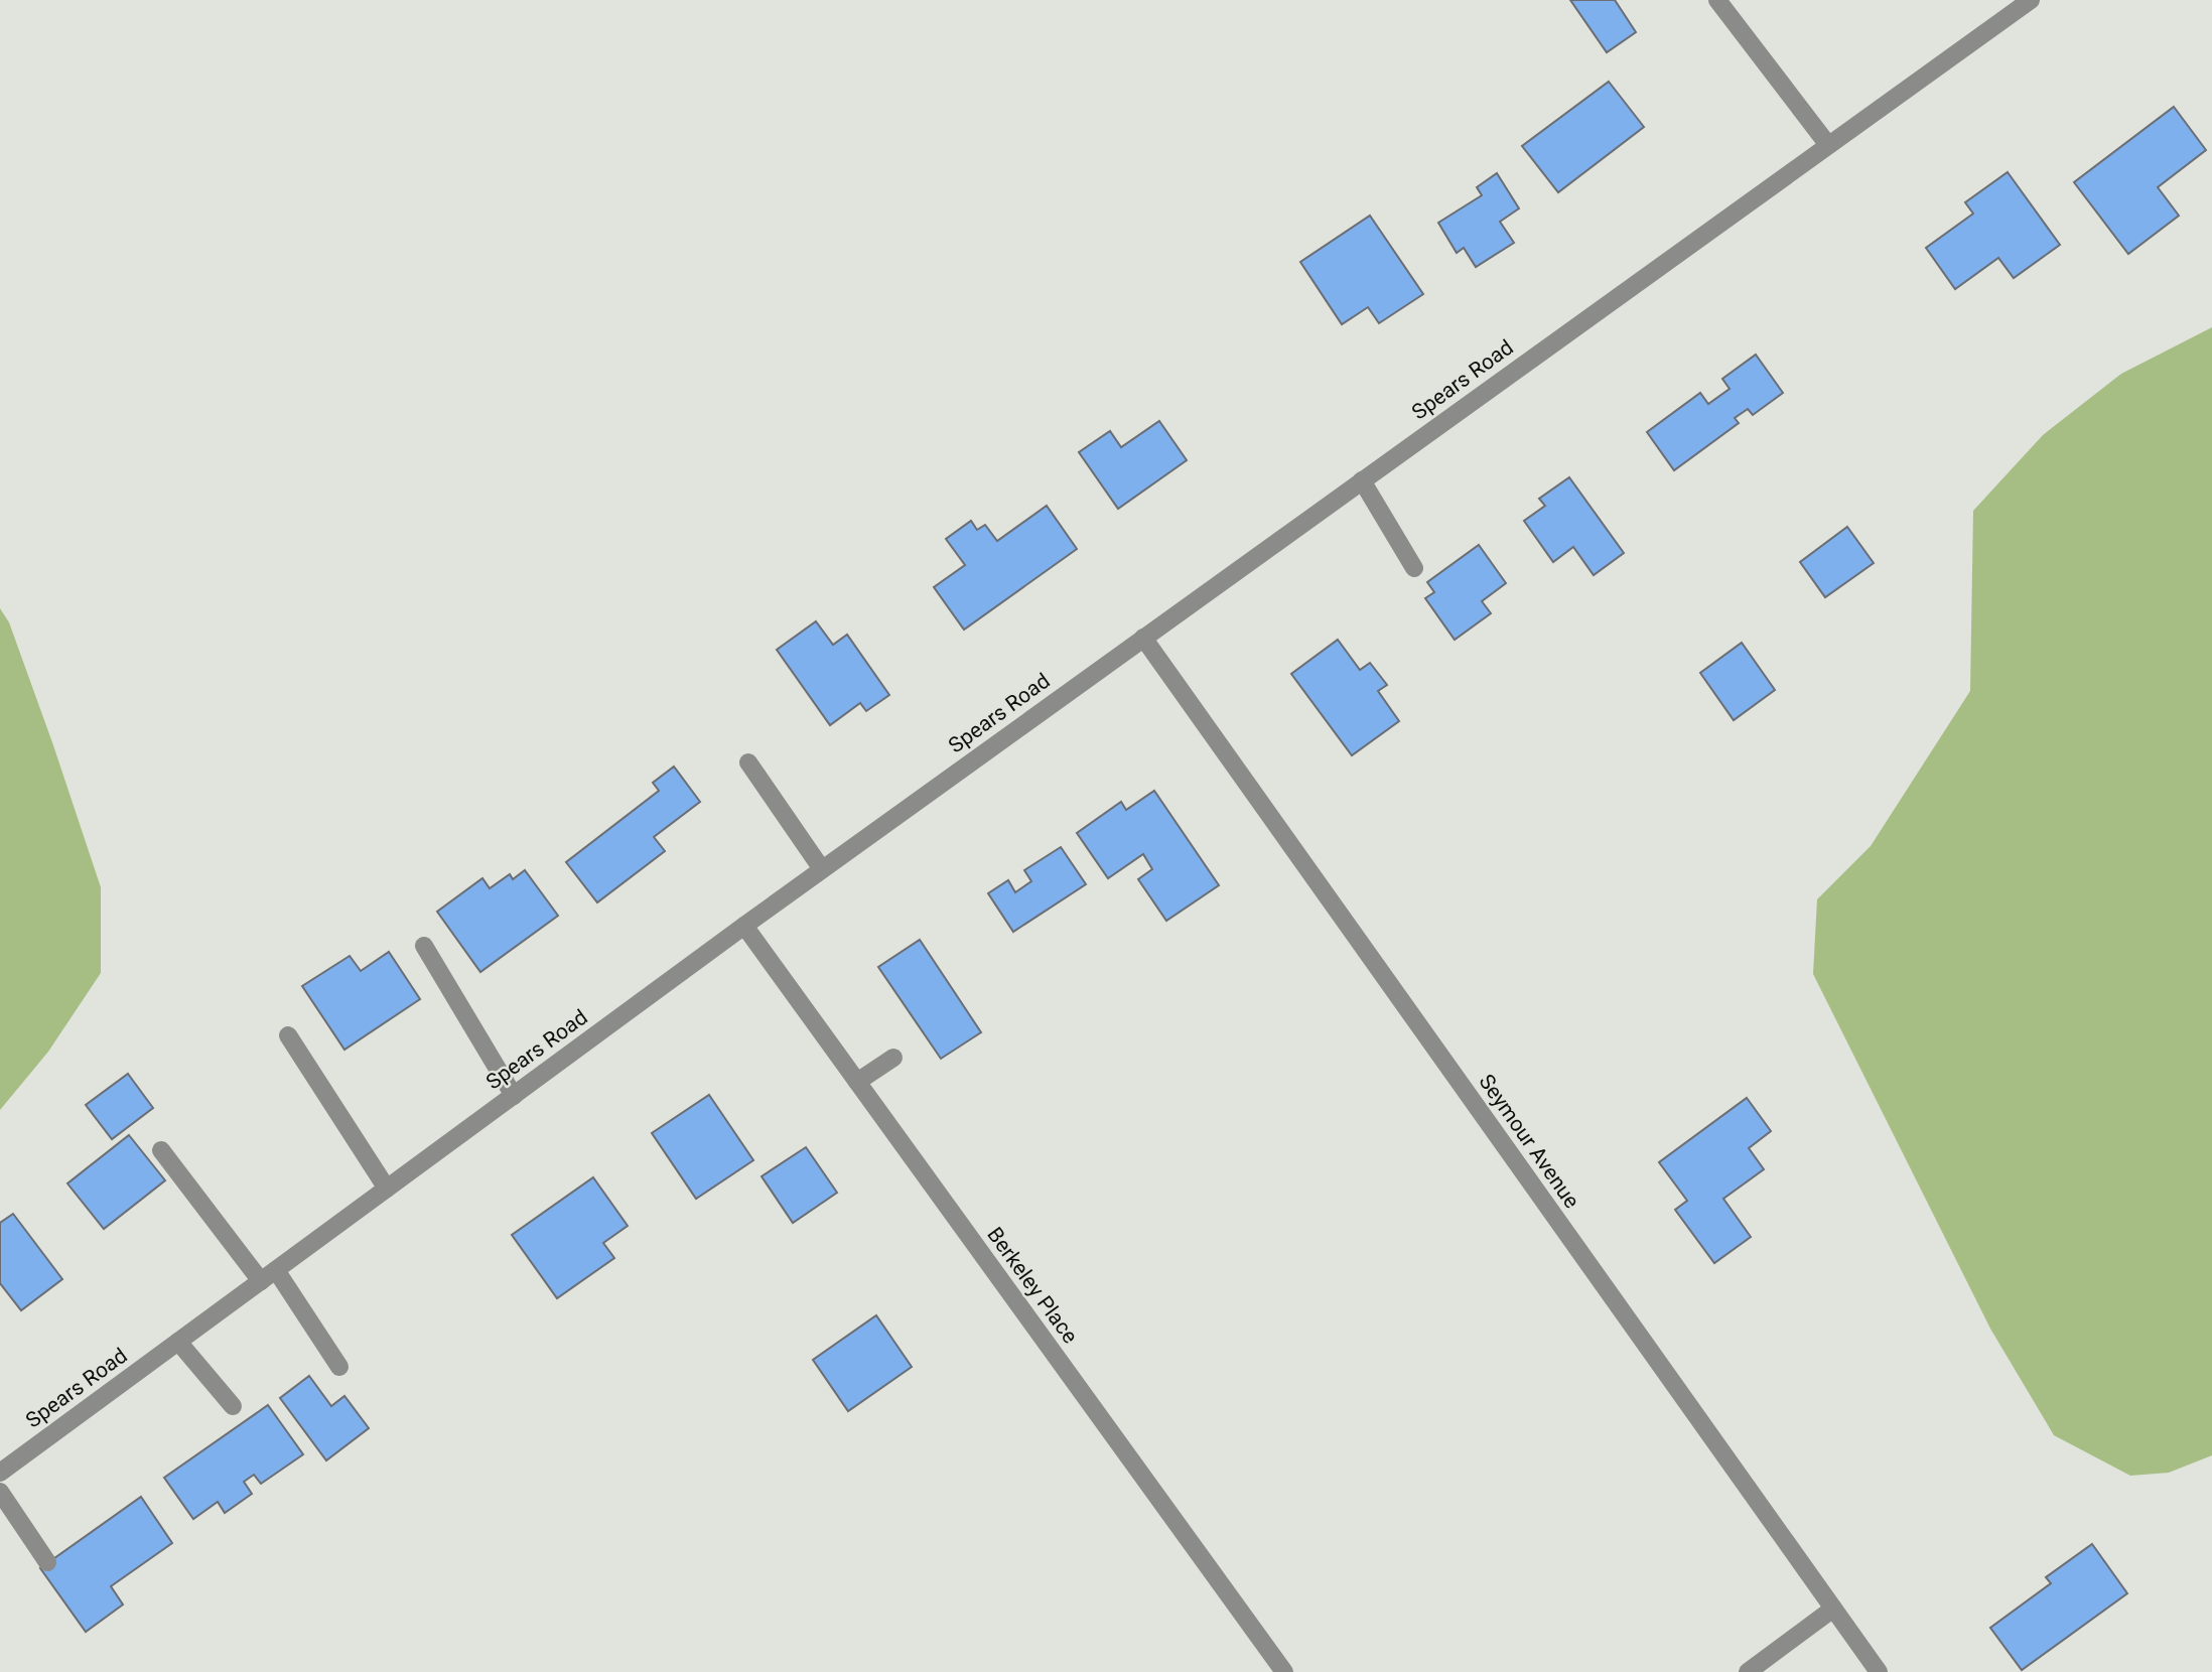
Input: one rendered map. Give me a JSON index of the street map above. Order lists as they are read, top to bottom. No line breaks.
{"streets":{"street":["Spears Road","Seymour Avenue","Berkeley Place"]},"crossings":[["Spears Road","Seymour Avenue"],["Spears Road","Berkeley Place"]]}
